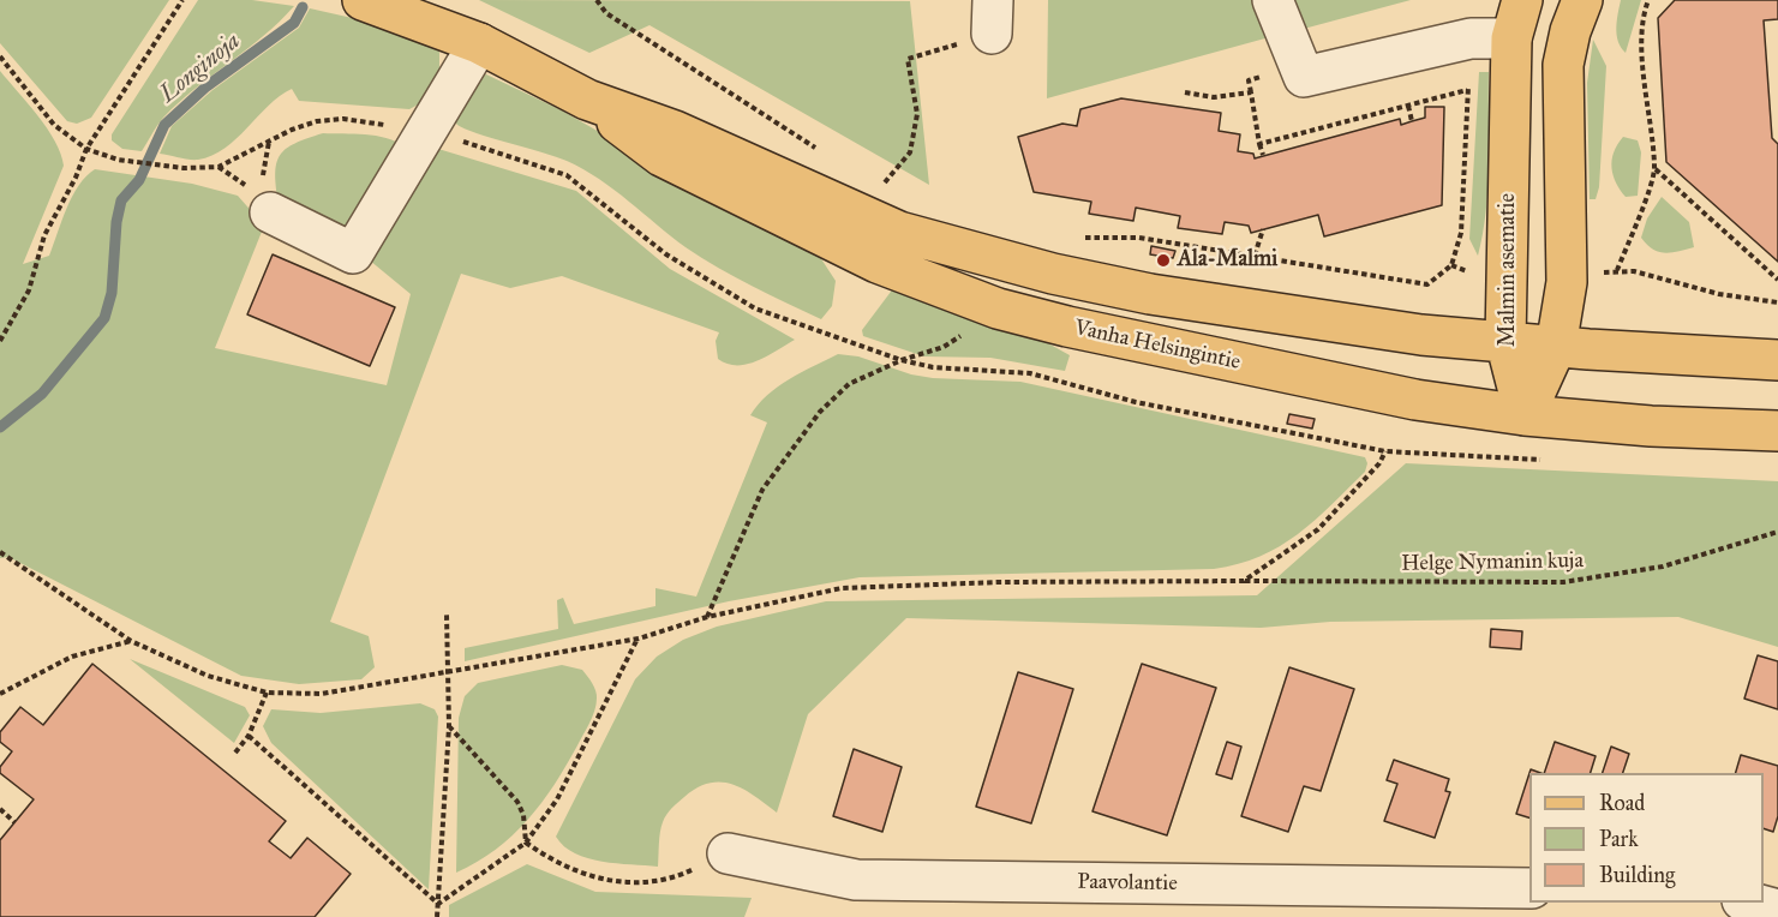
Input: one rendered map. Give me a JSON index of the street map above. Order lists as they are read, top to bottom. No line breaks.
{"streets":{"main road":["Malmin asematie","Vanha Helsingintie"],"street":["Paavolantie"],"path":["Helge Nymanin kuja"]},"crossings":[["Malmin asematie","Vanha Helsingintie"]],"water":["Longinoja"],"places":["Ala-Malmi"],"legend":["Road","Park","Building"]}
